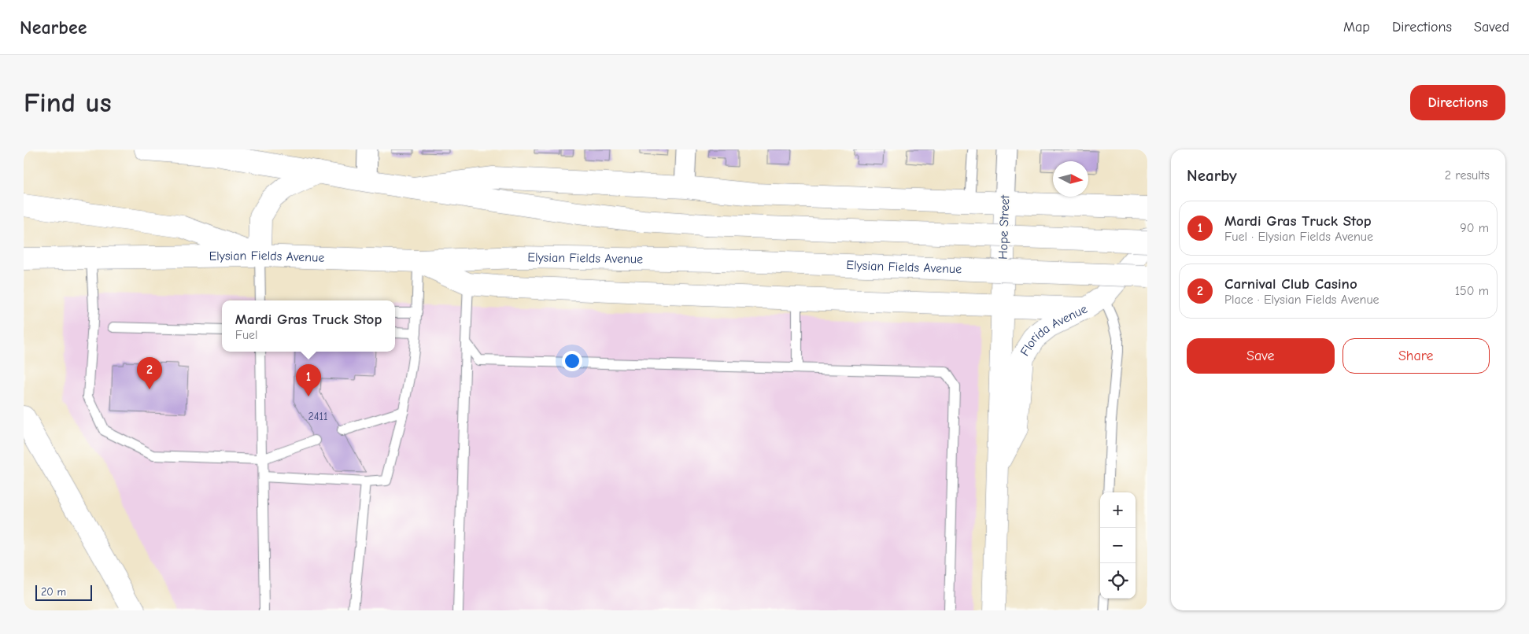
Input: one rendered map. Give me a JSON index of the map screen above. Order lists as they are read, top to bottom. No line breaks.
{"streets":{"main road":["Hope Street","Elysian Fields Avenue","Florida Avenue"]},"crossings":[["Hope Street","Florida Avenue"]],"house_numbers":["2411"],"scale_bar":"20 m","north":"right","page":{"header":"Nearbee","nav":["Map","Directions","Saved"],"buttons":["Directions",["Save","Share"]],"title":"Find us","heading":["Nearby","2 results"],"list":[{"mark":"1","name":"Mardi Gras Truck Stop","note":"Fuel · Elysian Fields Avenue","value":"90 m"},{"mark":"2","name":"Carnival Club Casino","note":"Place · Elysian Fields Avenue","value":"150 m"}],"popup":["Mardi Gras Truck Stop","Fuel"],"pins":["2","1"],"map_buttons":["+","−"],"scale":"20 m"}}
